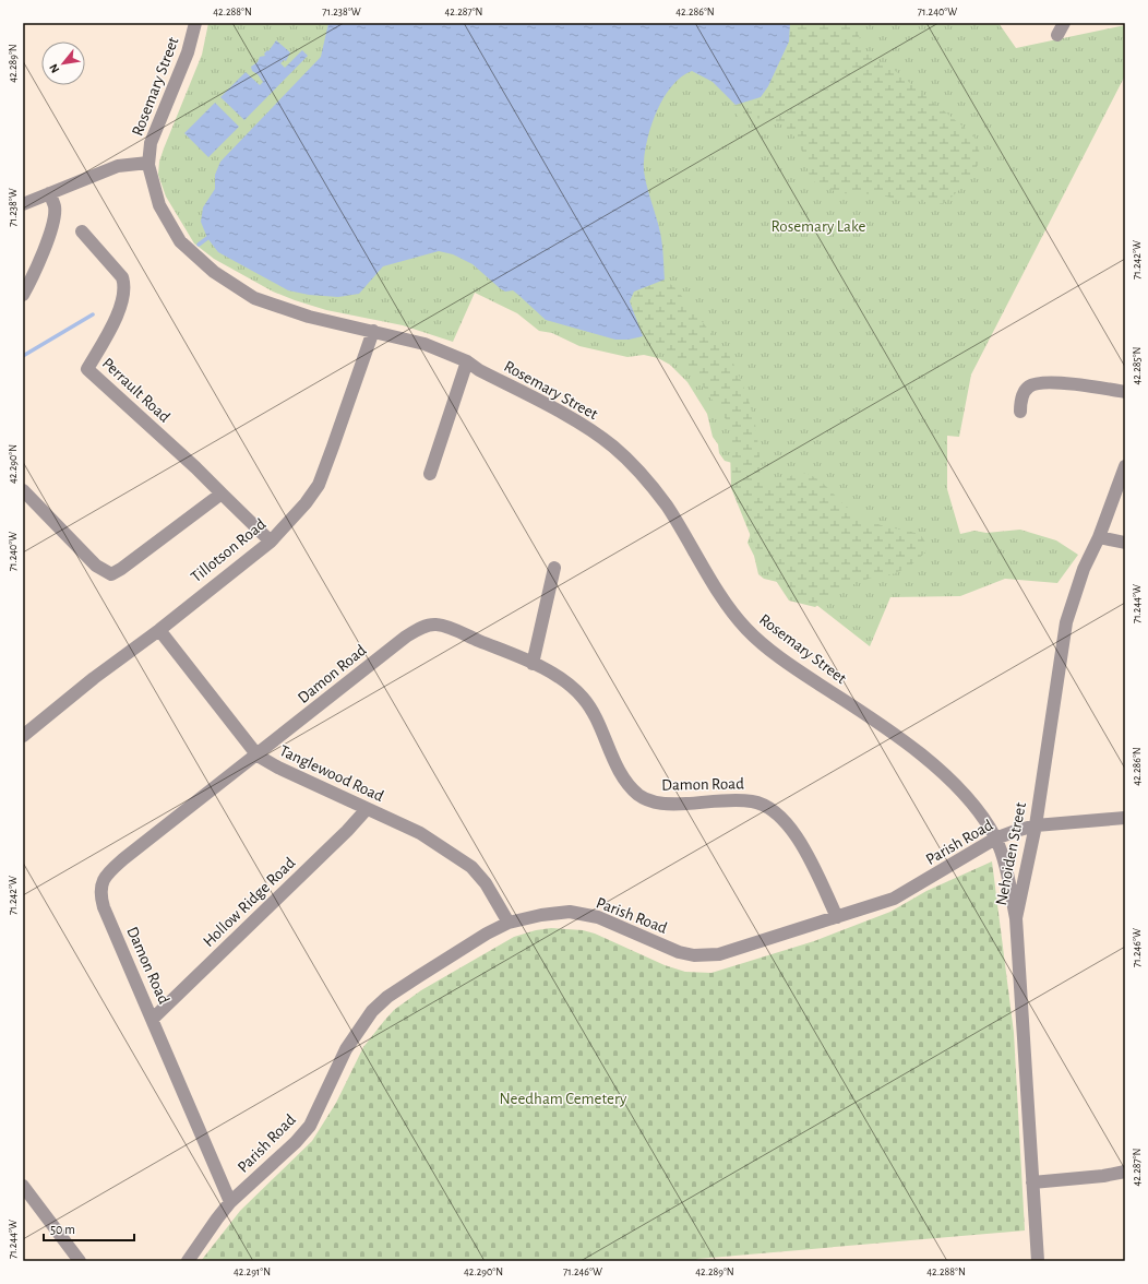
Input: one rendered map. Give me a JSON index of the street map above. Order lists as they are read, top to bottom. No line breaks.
{"streets":{"street":["Rosemary Street","Perrault Road","Tillotson Road","Damon Road","Tanglewood Road","Parish Road","Nehoiden Street","Hollow Ridge Road"]},"crossings":[["Rosemary Street","Tillotson Road"],["Rosemary Street","Parish Road"],["Rosemary Street","Nehoiden Street"],["Perrault Road","Tillotson Road"],["Tillotson Road","Tanglewood Road"],["Damon Road","Tanglewood Road"],["Damon Road","Parish Road"],["Damon Road","Hollow Ridge Road"],["Tanglewood Road","Parish Road"],["Tanglewood Road","Hollow Ridge Road"],["Parish Road","Nehoiden Street"]],"parks":["Rosemary Lake","Needham Cemetery"],"scale_bar":"50 m","north":"bottom left","coordinates":["42.288°N","71.238°W","42.287°N","42.286°N","71.240°W","42.289°N","71.242°W","42.285°N","42.290°N","71.244°W","71.246°W","42.291°N"]}
